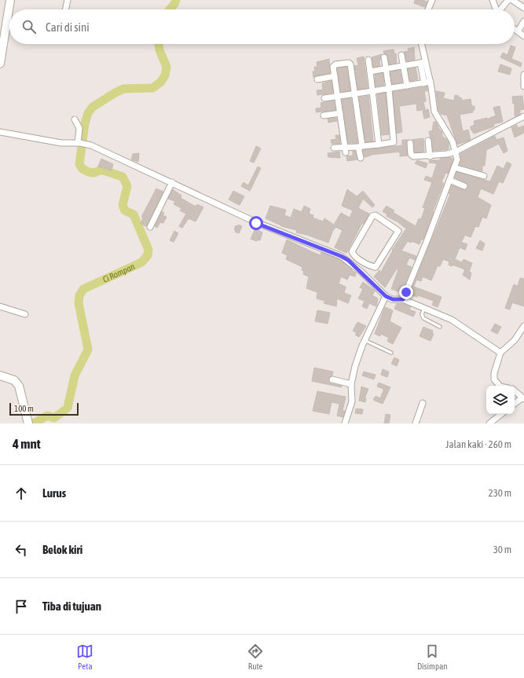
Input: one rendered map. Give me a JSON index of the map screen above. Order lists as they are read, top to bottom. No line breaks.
{"water":["Ci Rompan"],"scale_bar":"100 m","page":{"search":"Cari di sini","scale":"100 m","heading":["4 mnt","Jalan kaki · 260 m"],"list":[["Lurus","230 m"],["Belok kiri","30 m"],"Tiba di tujuan"],"nav":["Peta","Rute","Disimpan"]}}
